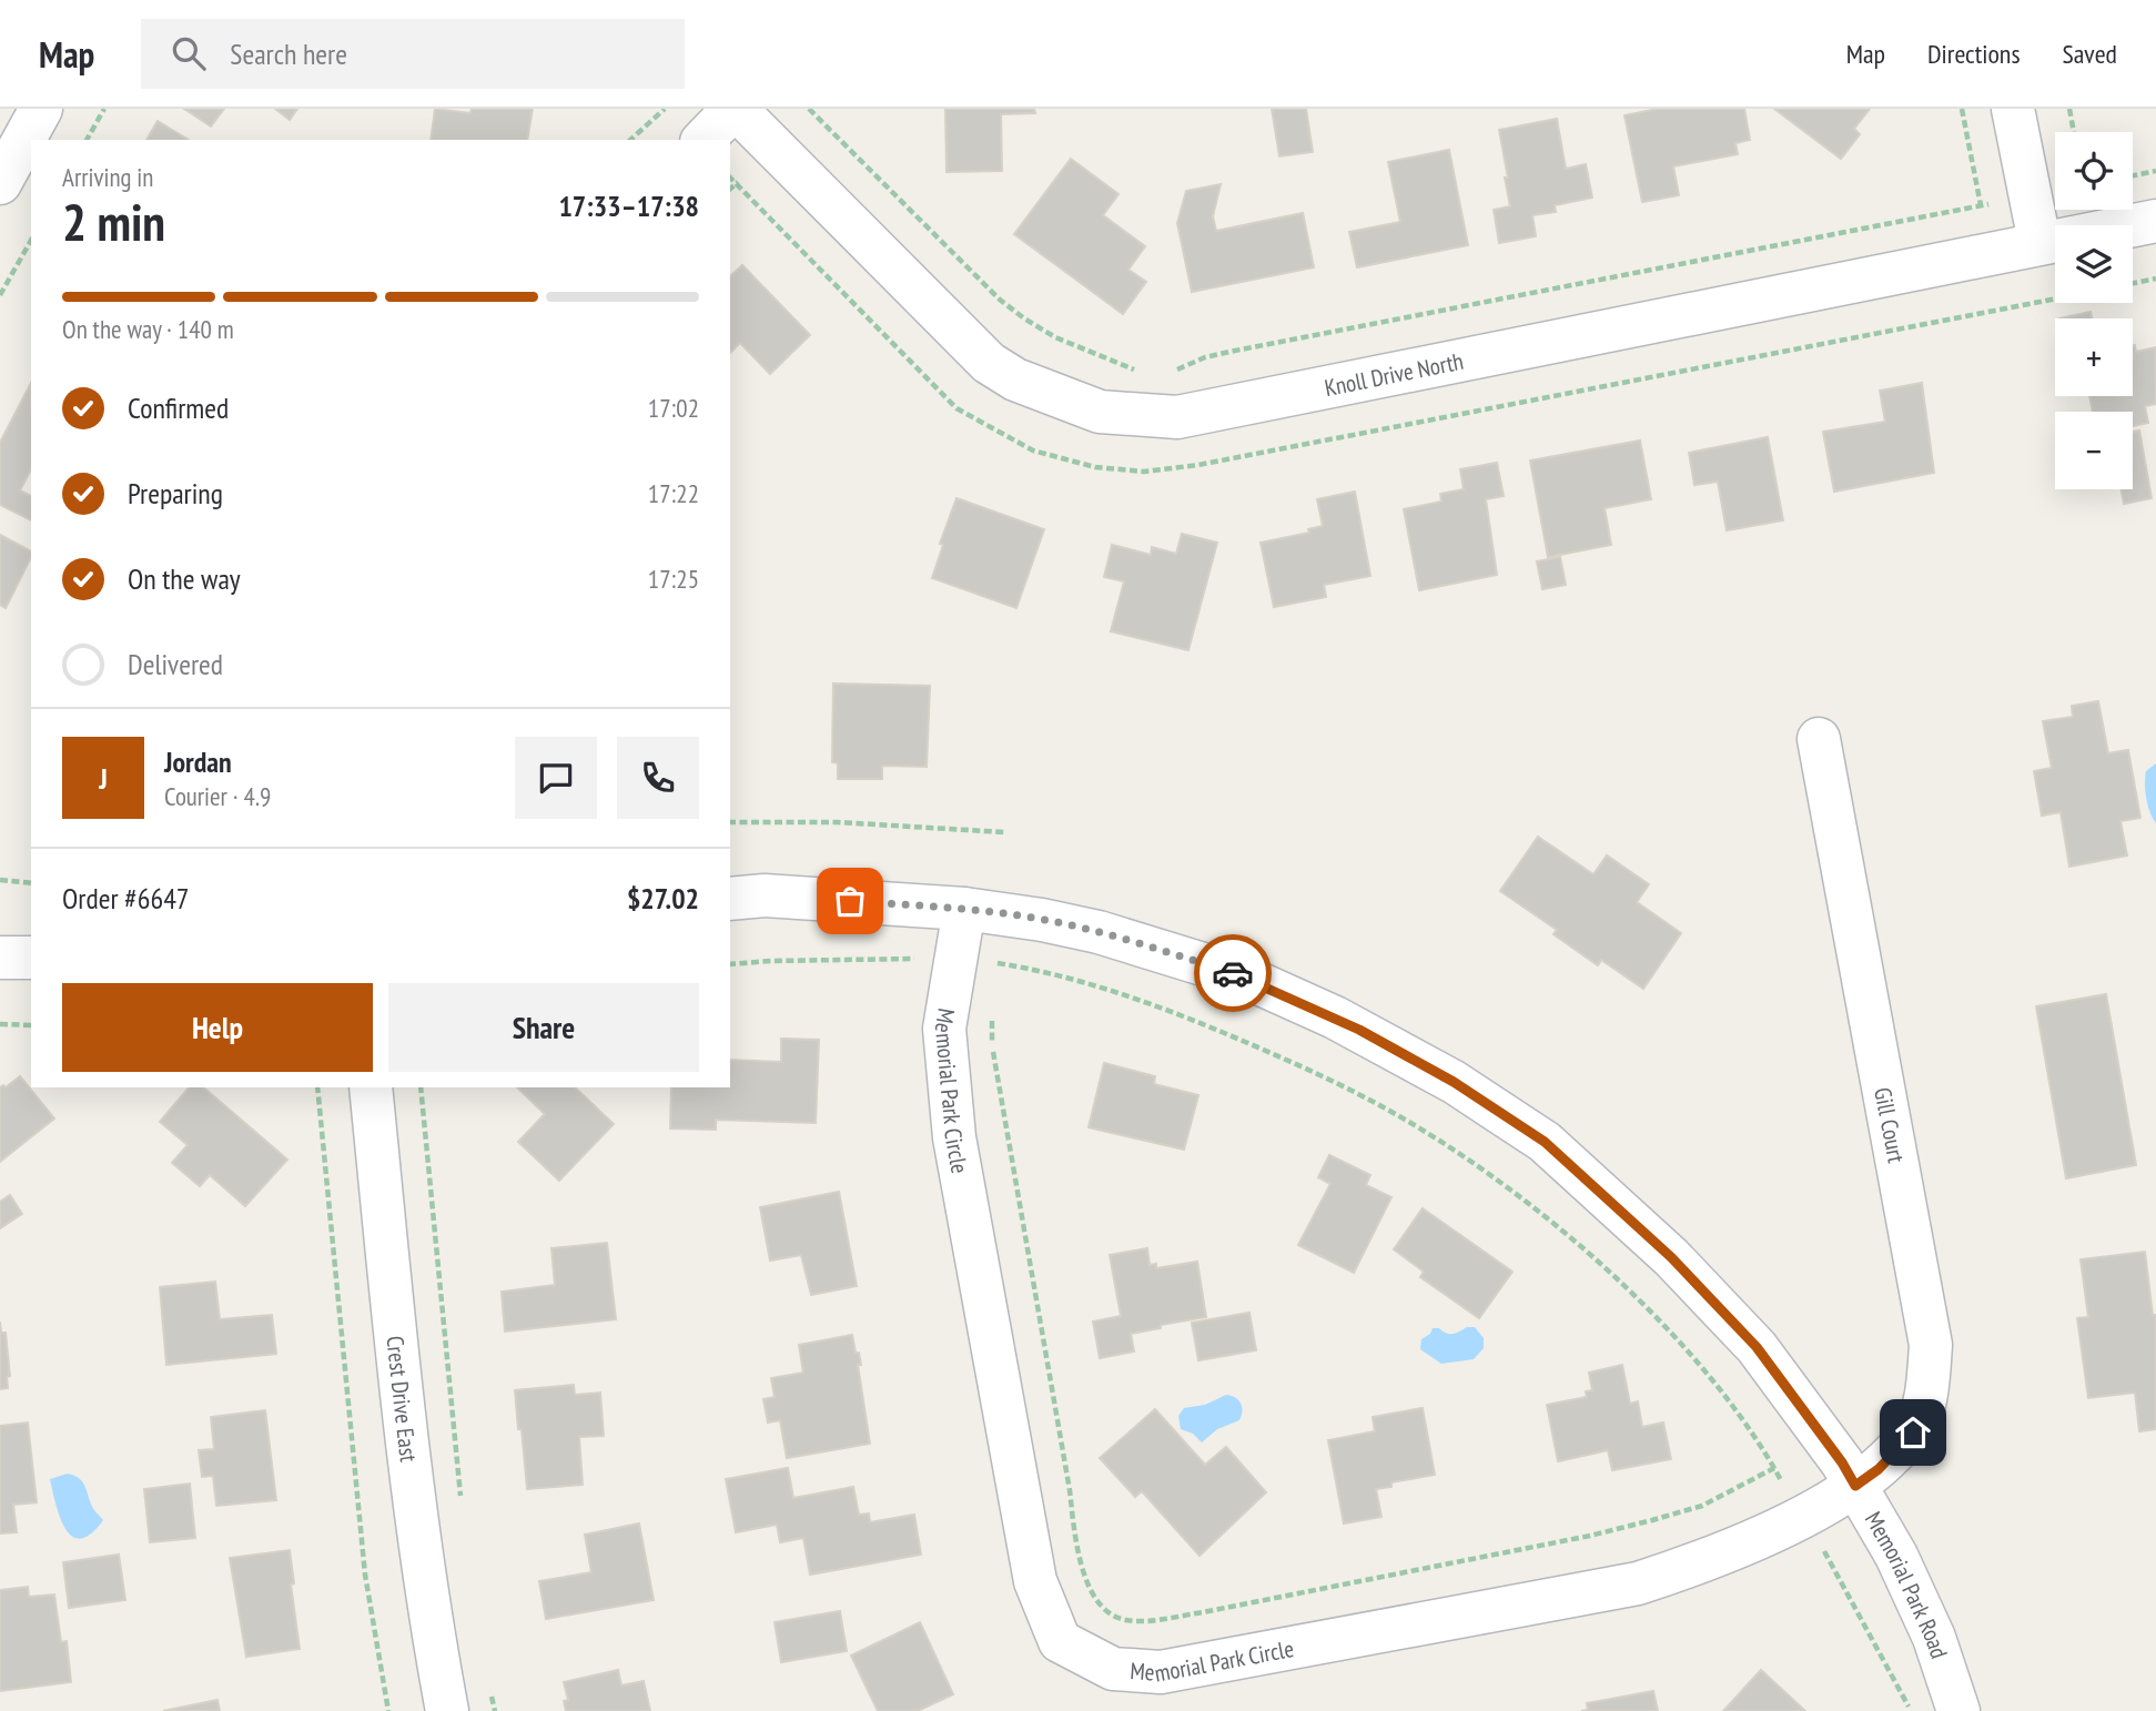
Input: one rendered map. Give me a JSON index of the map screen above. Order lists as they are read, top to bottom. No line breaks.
{"streets":{"street":["Knoll Drive North","Memorial Park Circle","Gill Court","Crest Drive East","Memorial Park Road"]},"crossings":[["Memorial Park Circle","Gill Court"],["Memorial Park Circle","Memorial Park Road"],["Gill Court","Memorial Park Road"]],"page":{"header":"Map","search":"Search here","nav":["Map","Directions","Saved"],"map_buttons":["+","−"],"heading":["2 min","Arriving in","17:33–17:38"],"panel":["Jordan","Courier · 4.9","Order #6647","$27.02"],"bar":"On the way · 140 m","list":[["Confirmed","17:02"],["Preparing","17:22"],["On the way","17:25"],"Delivered"],"round":"J","buttons":["Help","Share"]}}
